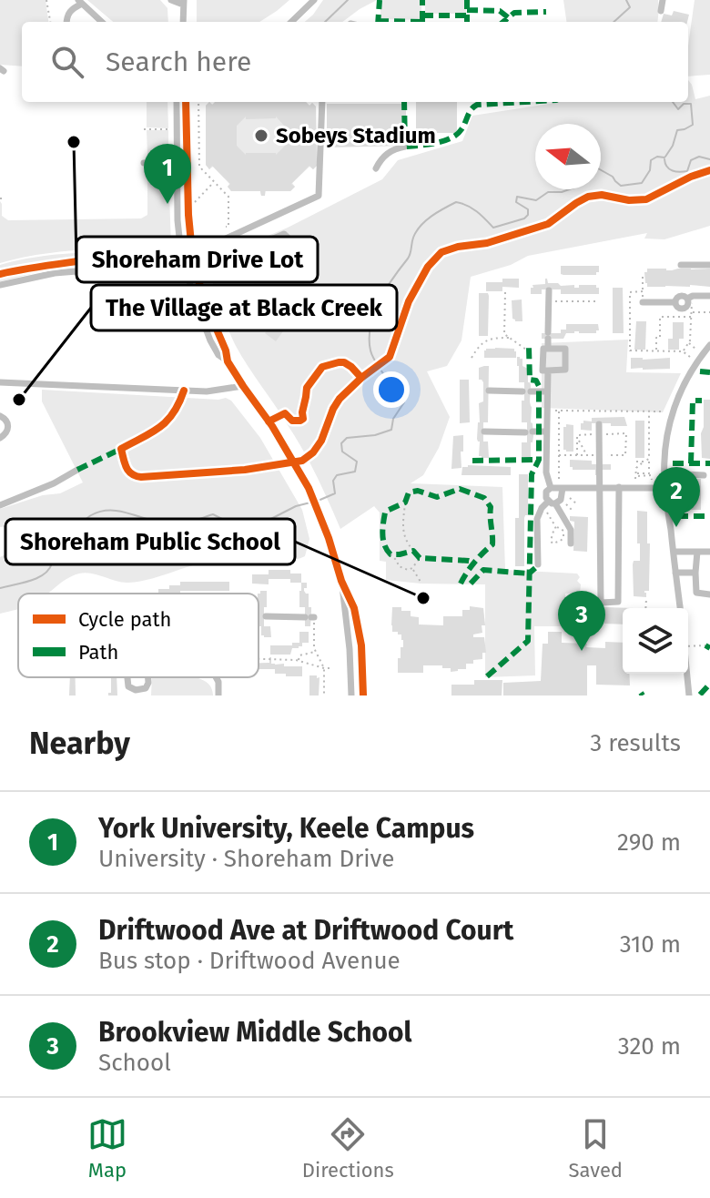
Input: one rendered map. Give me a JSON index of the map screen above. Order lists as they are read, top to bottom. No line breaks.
{"places":["Sobeys Stadium","Shoreham Drive Lot","The Village at Black Creek","Shoreham Public School"],"legend":["Cycle path","Path"],"north":"left","page":{"search":"Search here","pins":["1","2","3"],"heading":["Nearby","3 results"],"list":[{"mark":"1","name":"York University, Keele Campus","note":"University · Shoreham Drive","value":"290 m"},{"mark":"2","name":"Driftwood Ave at Driftwood Court","note":"Bus stop · Driftwood Avenue","value":"310 m"},{"mark":"3","name":"Brookview Middle School","note":"School","value":"320 m"}],"nav":["Map","Directions","Saved"]}}
